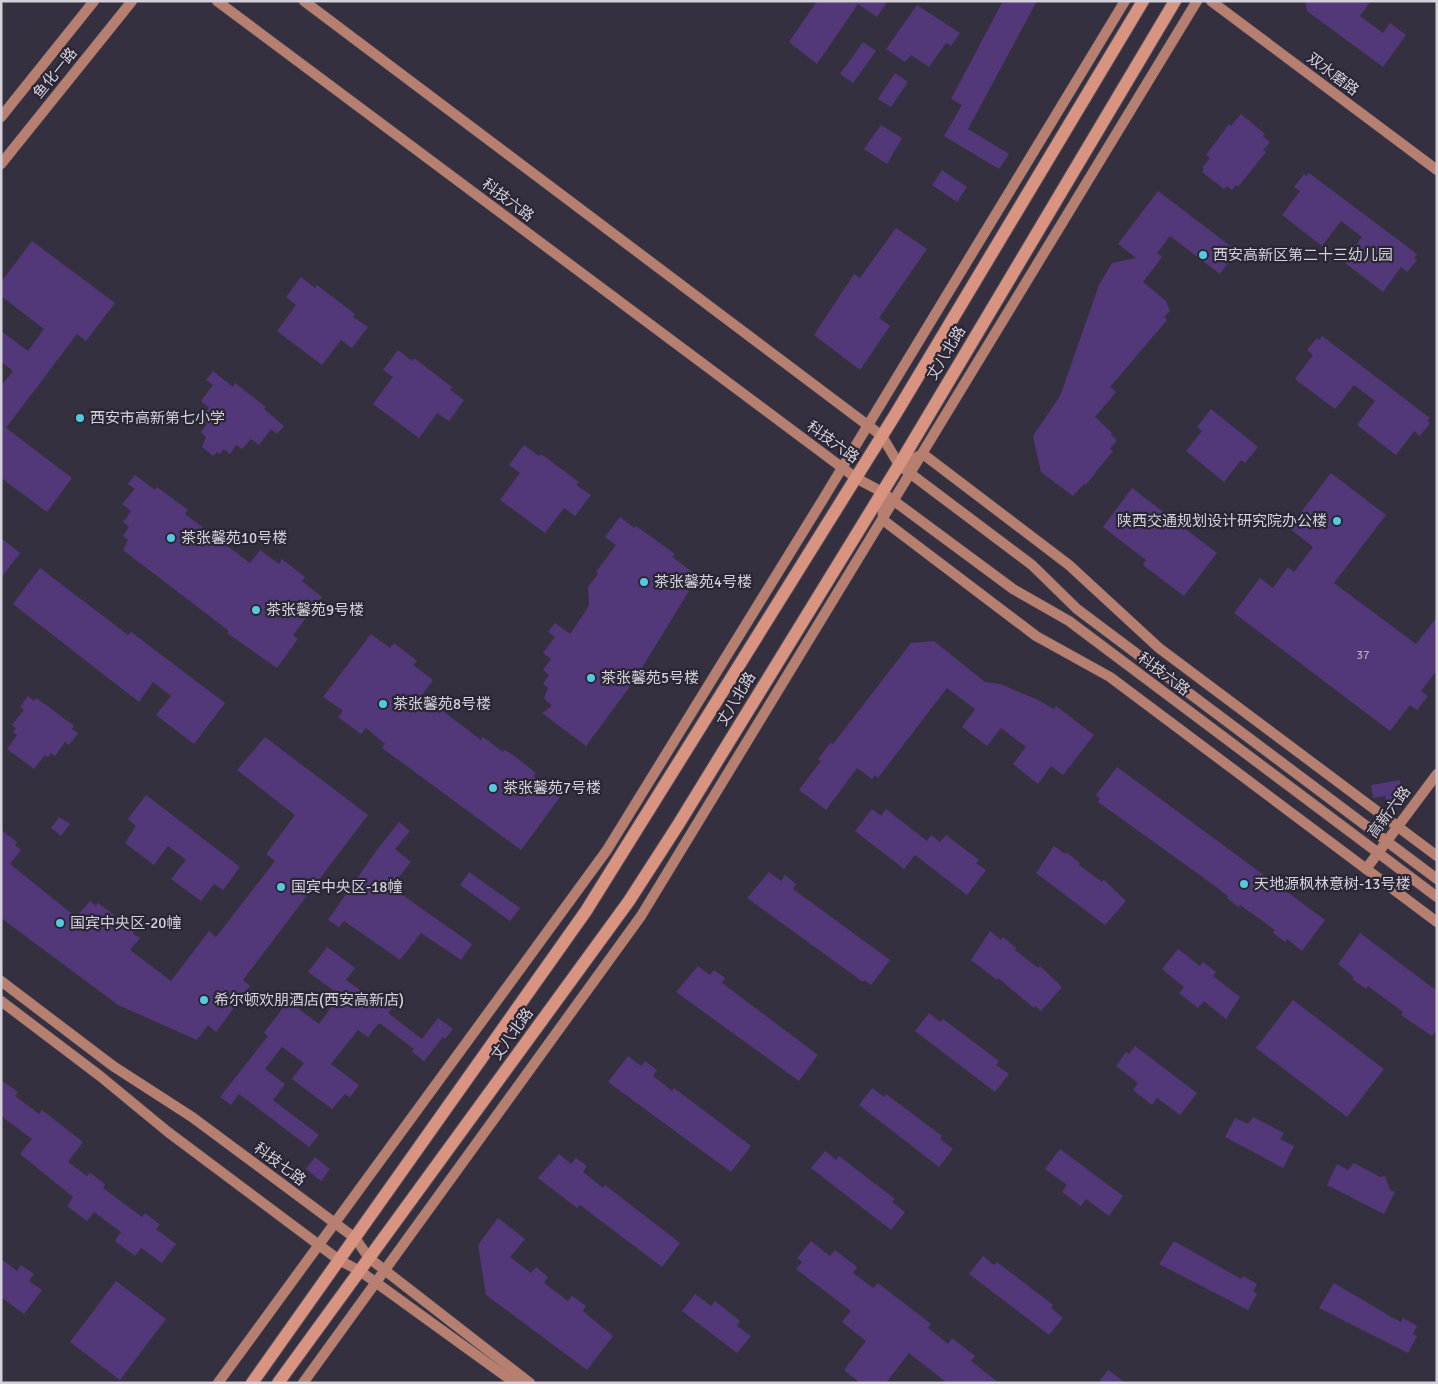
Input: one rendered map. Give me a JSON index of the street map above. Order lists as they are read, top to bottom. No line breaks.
{"streets":{"main road":["鱼化一路","双水磨路","科技六路","丈八北路","高新六路","科技七路"]},"crossings":[["科技六路","丈八北路"],["科技六路","高新六路"],["丈八北路","科技七路"]],"places":["西安高新区第二十三幼儿园","西安市高新第七小学","陕西交通规划设计研究院办公楼","茶张馨苑10号楼","茶张馨苑4号楼","茶张馨苑9号楼","茶张馨苑5号楼","茶张馨苑8号楼","茶张馨苑7号楼","天地源枫林意树-13号楼","国宾中央区-18幢","国宾中央区-20幢","希尔顿欢朋酒店(西安高新店)"],"house_numbers":["37"]}
